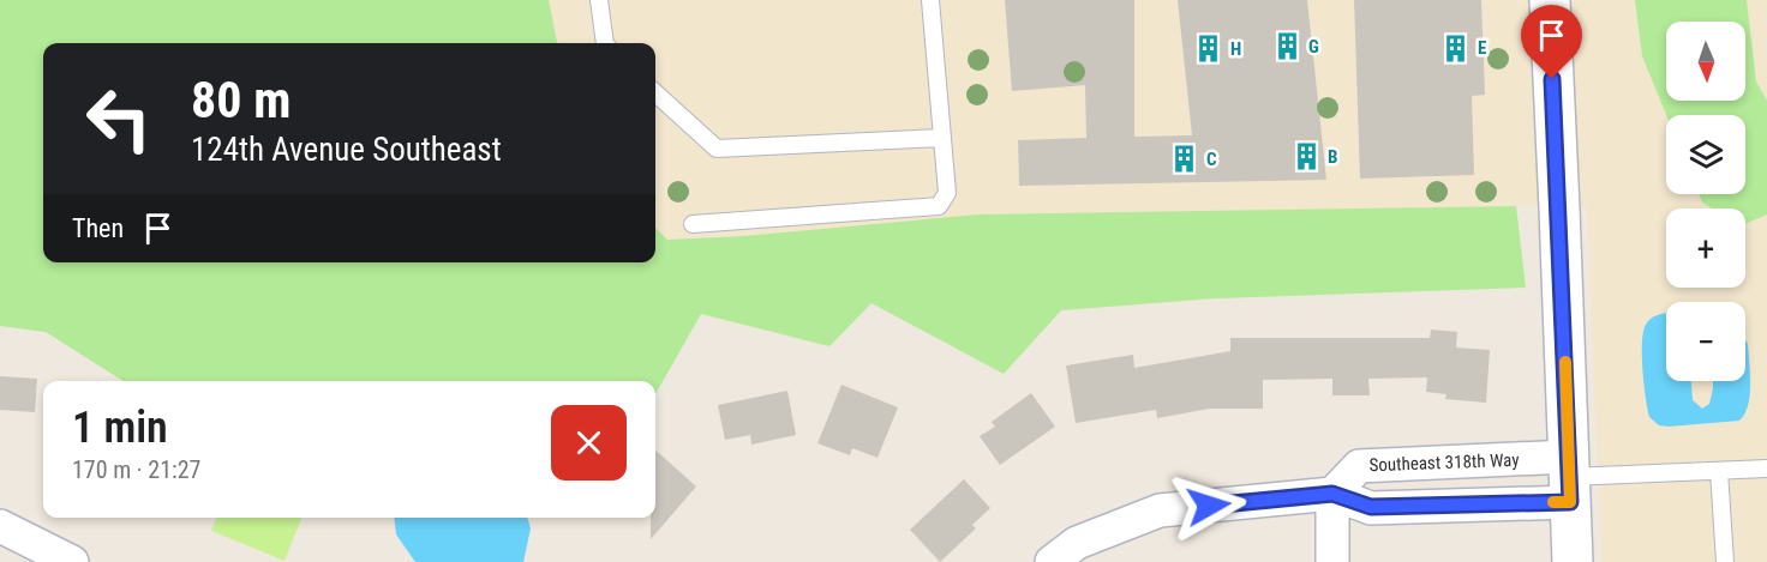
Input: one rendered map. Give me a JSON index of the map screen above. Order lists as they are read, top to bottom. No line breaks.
{"streets":{"street":["Southeast 318th Way"]},"places":{"building":["G","E","H","B","C"]},"north":"bottom","page":{"map_buttons":["+","−"],"turn":["80 m","124th Avenue Southeast"],"then":"Then","heading":["1 min","170 m · 21:27"]}}
